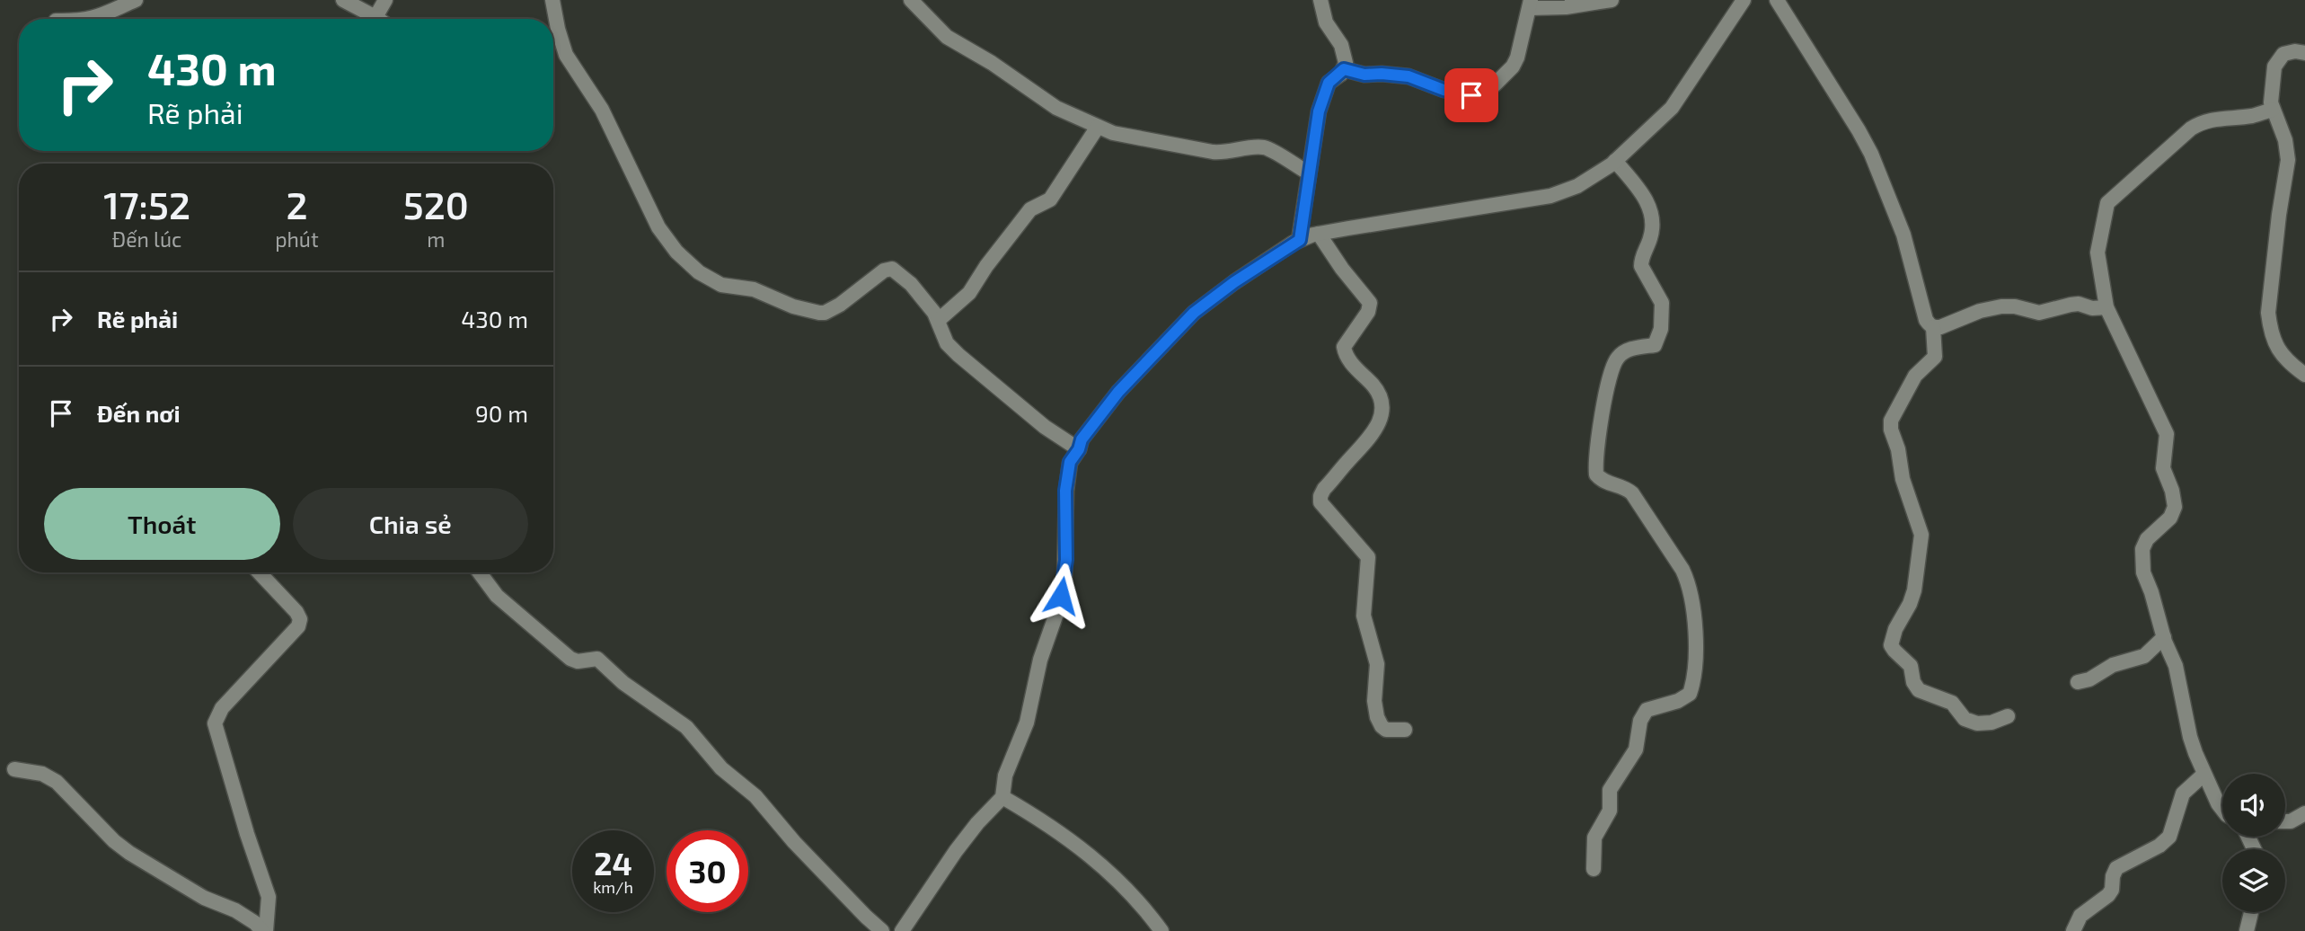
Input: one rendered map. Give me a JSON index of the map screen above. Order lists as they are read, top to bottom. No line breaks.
{"page":{"turn":["430 m","Rẽ phải"],"eta":["17:52","Đến lúc","2","phút","520","m"],"list":[{"name":"Rẽ phải","value":"430 m"},{"name":"Đến nơi","value":"90 m"}],"buttons":["Thoát","Chia sẻ"],"speed":"24 km/h","limit":"30"}}
